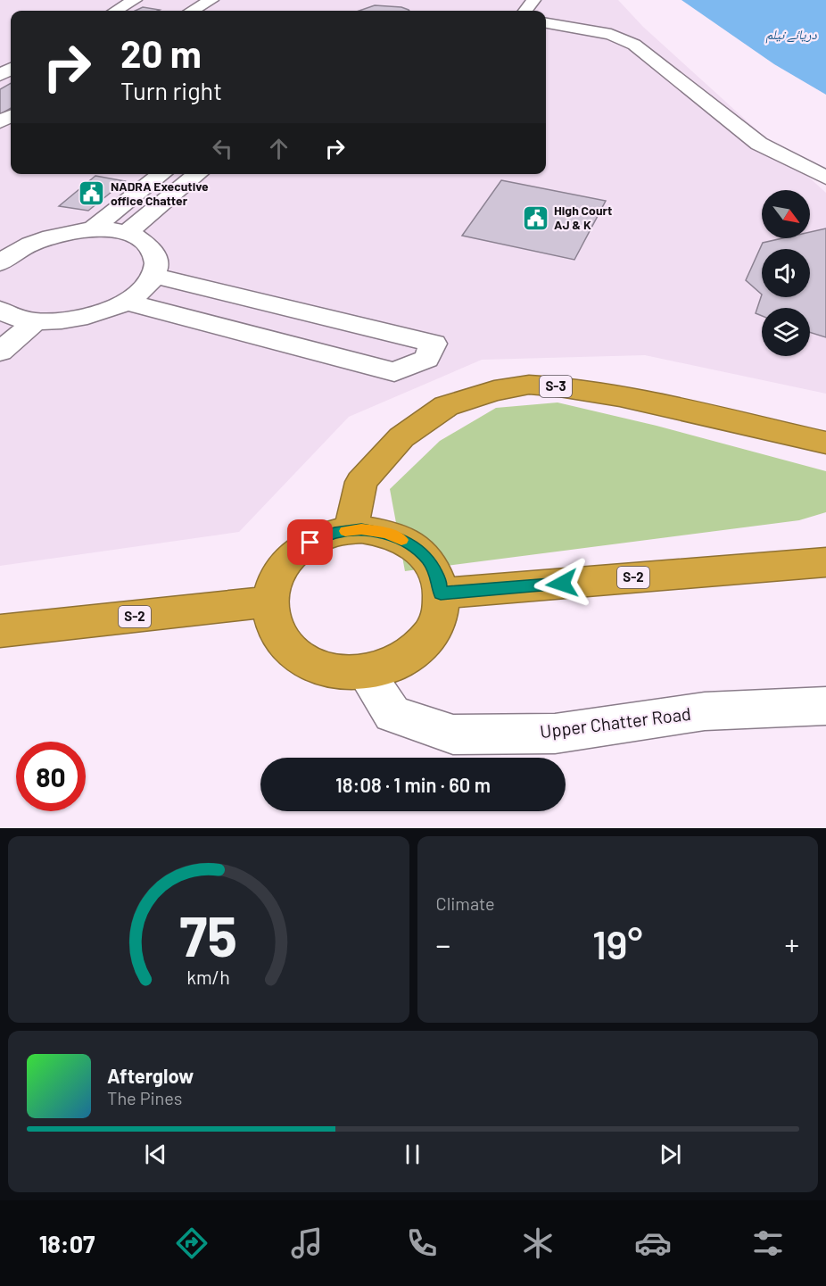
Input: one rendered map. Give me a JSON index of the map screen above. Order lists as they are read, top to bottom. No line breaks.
{"streets":{"highway":["S-3","S-2"],"street":["Upper Chatter Road"]},"crossings":[["S-3","S-2"],["S-3","Upper Chatter Road"],["S-2","Upper Chatter Road"]],"water":["دریائے نیلم"],"places":{"public building":["NADRA Executive office Chatter","High Court AJ & K"]},"north":"bottom right","page":{"turn":["20 m","Turn right"],"limit":"80","trip":"18:08 · 1 min · 60 m","tile":"Climate","heat":["−","19°","+"],"song":["Afterglow","The Pines"],"tabs":"18:07","gauge":["75","km/h"]}}
